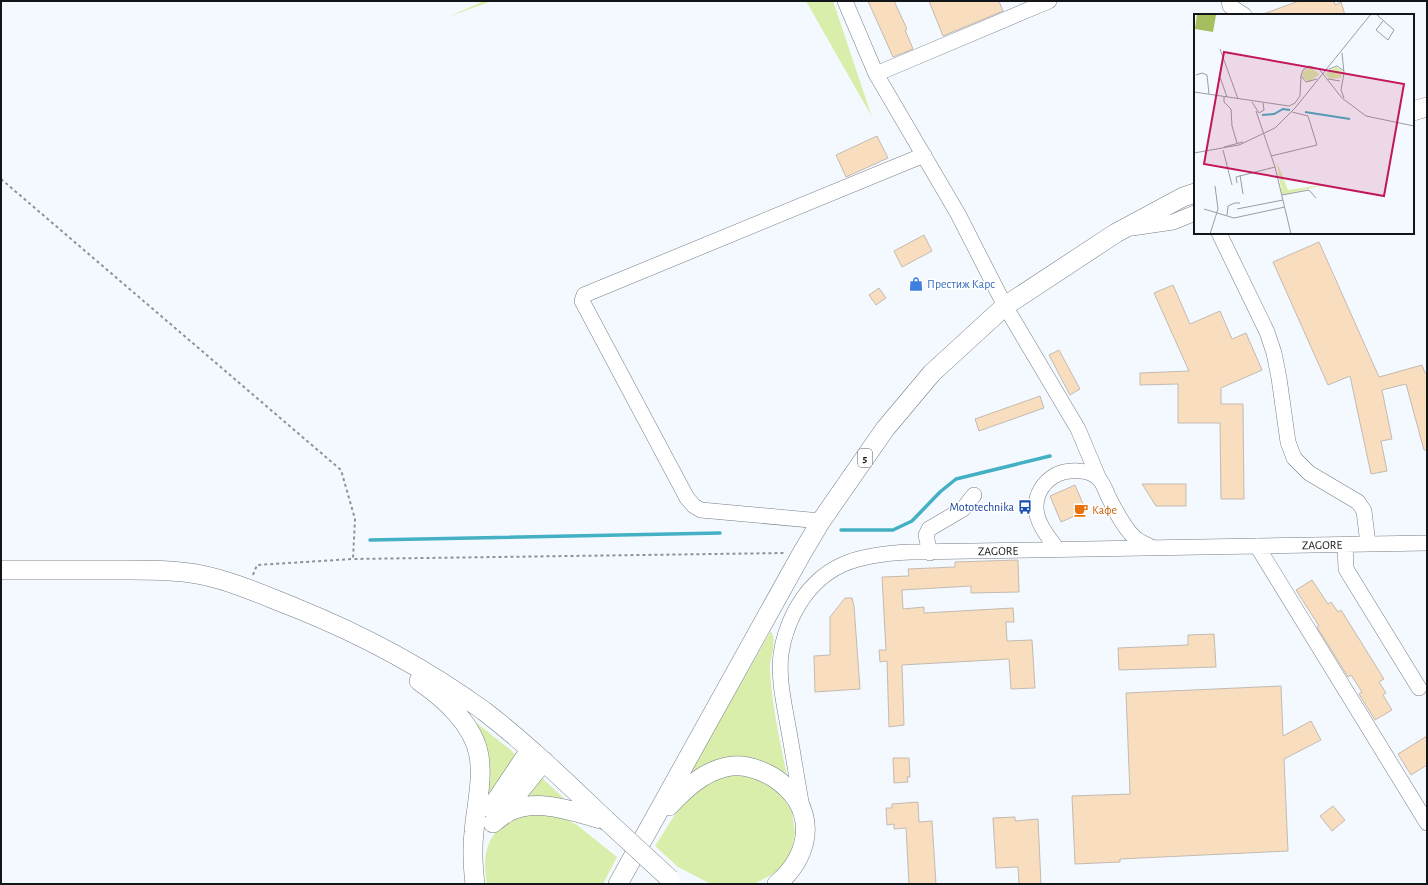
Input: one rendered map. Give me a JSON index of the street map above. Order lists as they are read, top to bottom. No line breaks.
{"streets":{"main road":["5"],"street":["ZAGORE"]},"places":{"shop":["Престиж Карс"],"bus stop":["Mototechnika"],"cafe":["Кафе"]}}
